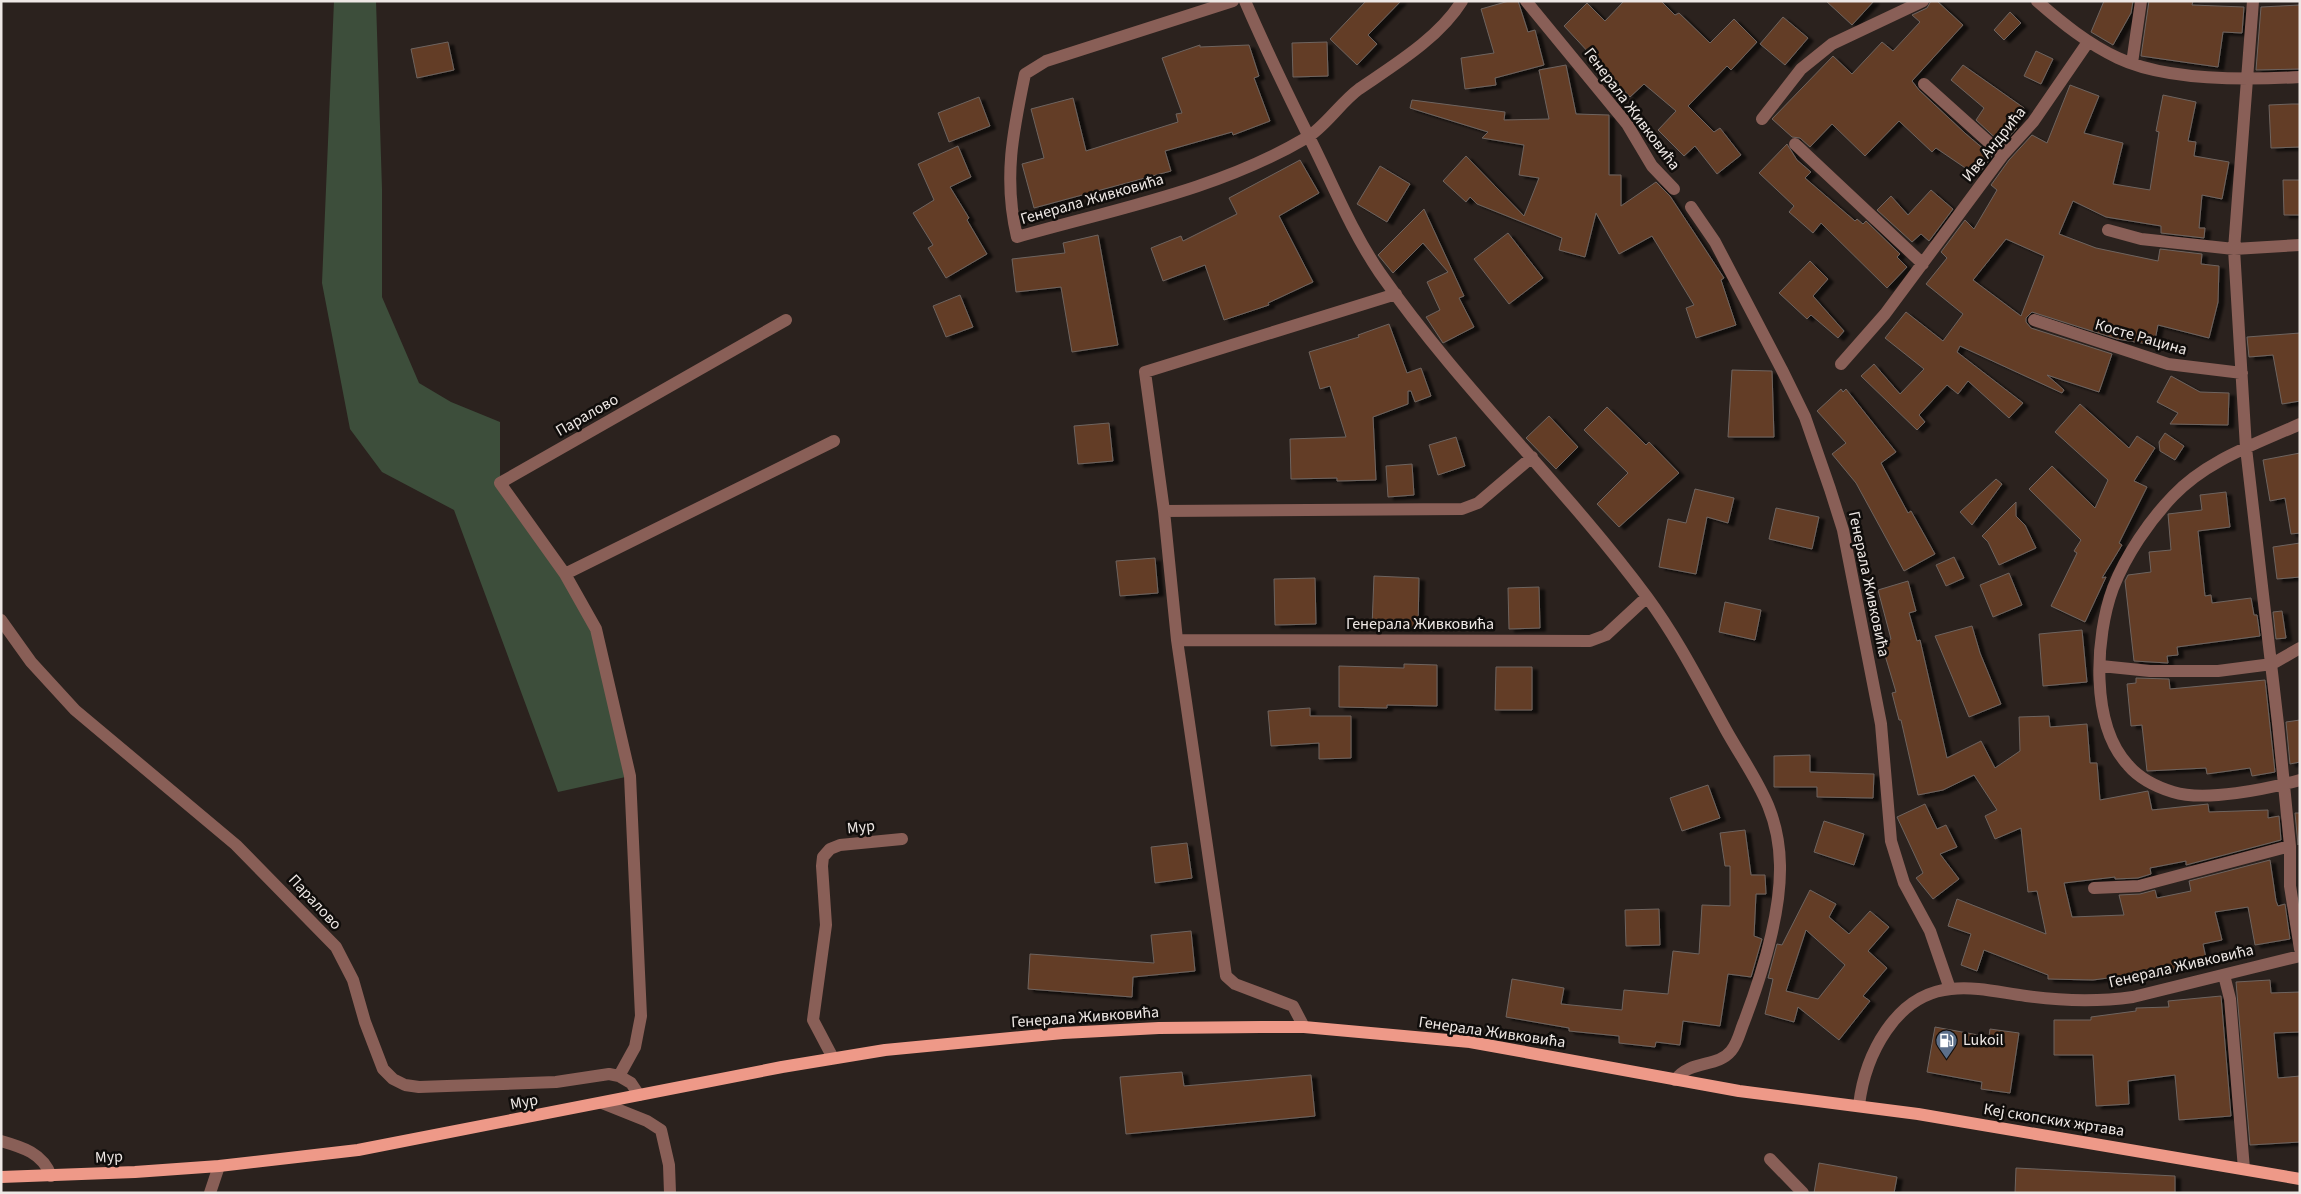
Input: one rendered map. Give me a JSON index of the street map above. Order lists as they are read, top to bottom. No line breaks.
{"streets":{"main road":["Генерала Живковића","Мур","Кеј скопских жртава"],"street":["Иве Андрића","Косте Рацина","Паралово"]},"crossings":[["Генерала Живковића","Мур"],["Генерала Живковића","Кеј скопских жртава"]],"places":{"fuel station":["Lukoil"]}}
